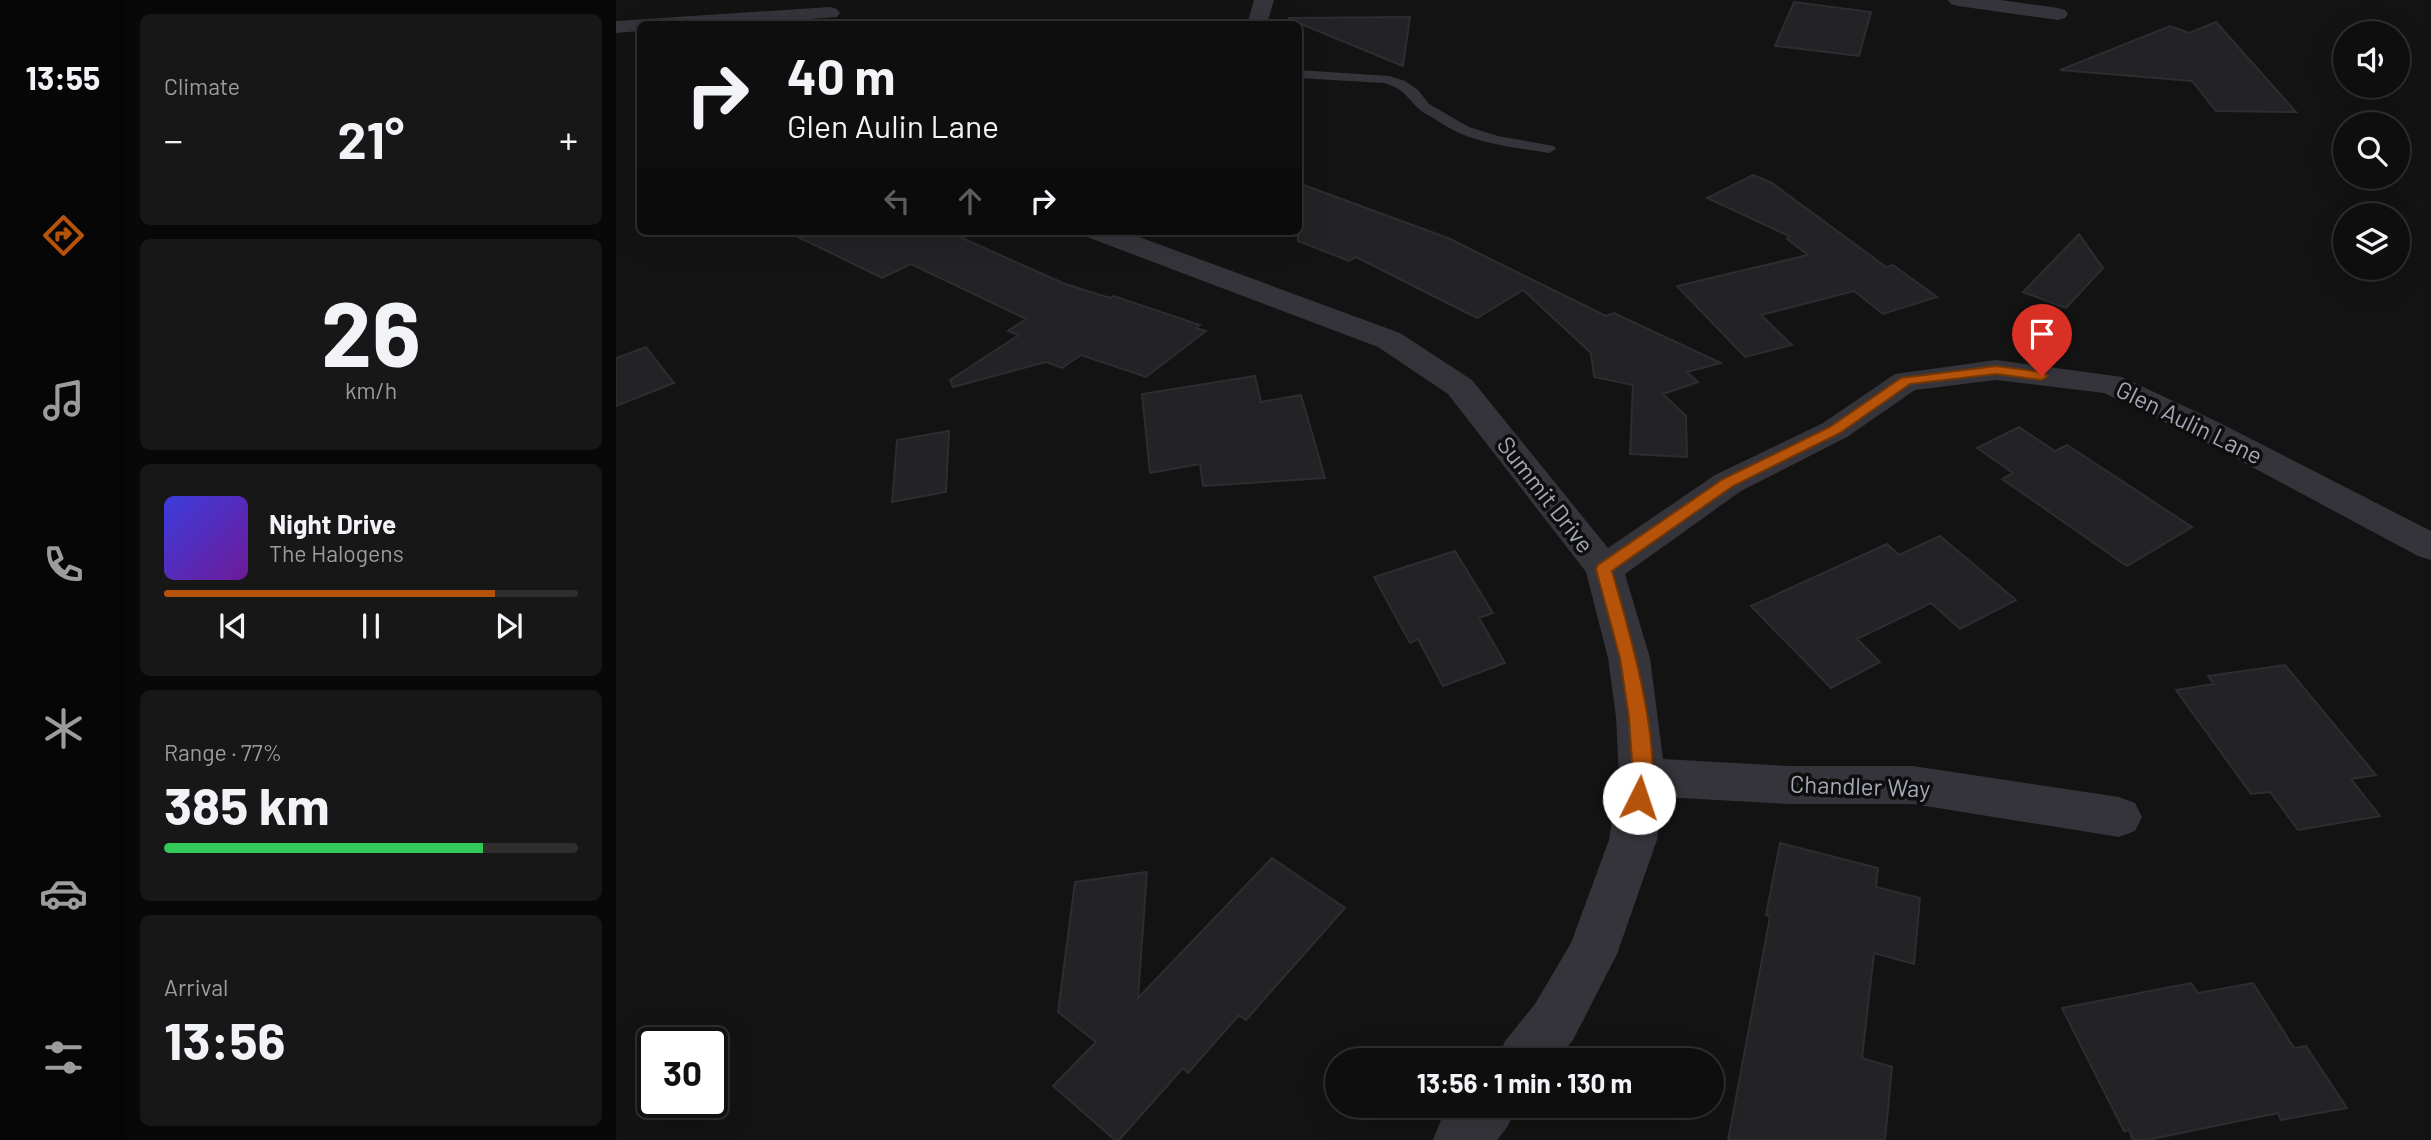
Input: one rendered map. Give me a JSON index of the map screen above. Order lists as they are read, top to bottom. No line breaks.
{"streets":{"street":["Glen Aulin Lane","Summit Drive","Chandler Way"]},"crossings":[["Glen Aulin Lane","Summit Drive"],["Summit Drive","Chandler Way"]],"page":{"tabs":"13:55","tile":["Climate",["26","km/h"],["Range · 77%","385 km"],["Arrival","13:56"]],"turn":["40 m","Glen Aulin Lane"],"heat":["−","21°","+"],"song":["Night Drive","The Halogens"],"limit":"30","trip":"13:56 · 1 min · 130 m"}}
